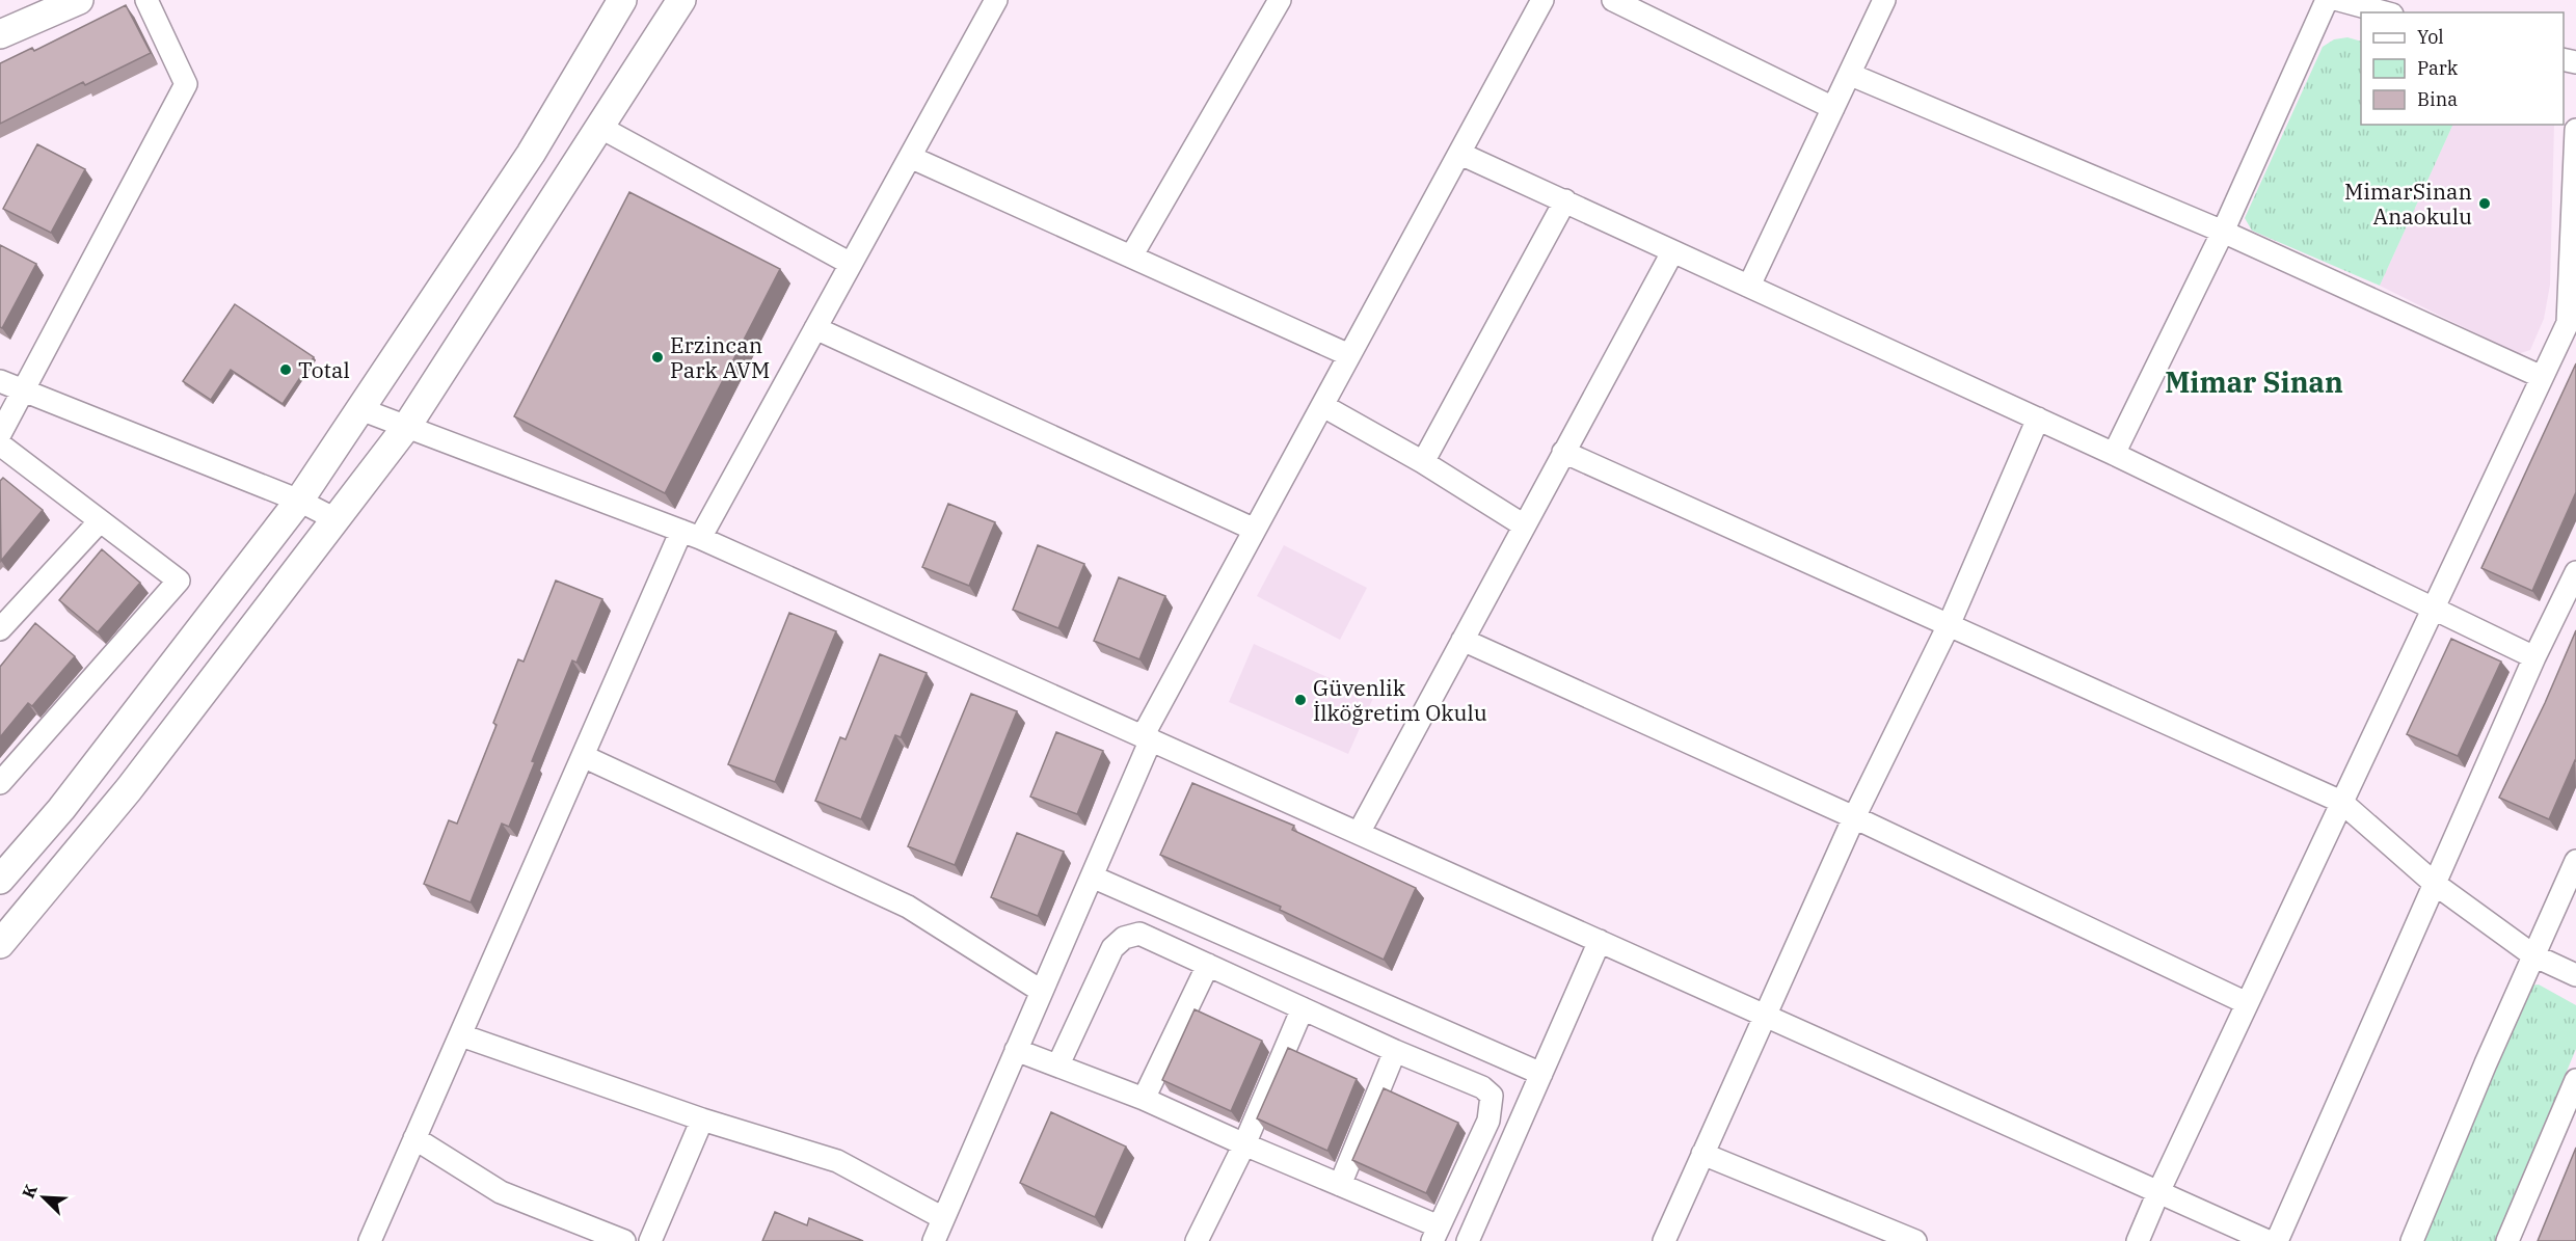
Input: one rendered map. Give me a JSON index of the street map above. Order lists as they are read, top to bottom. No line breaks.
{"districts":["Mimar Sinan"],"places":["MimarSinan Anaokulu","Erzincan Park AVM","Total","Güvenlik İlköğretim Okulu"],"legend":["Yol","Park","Bina"],"north":"top left"}
